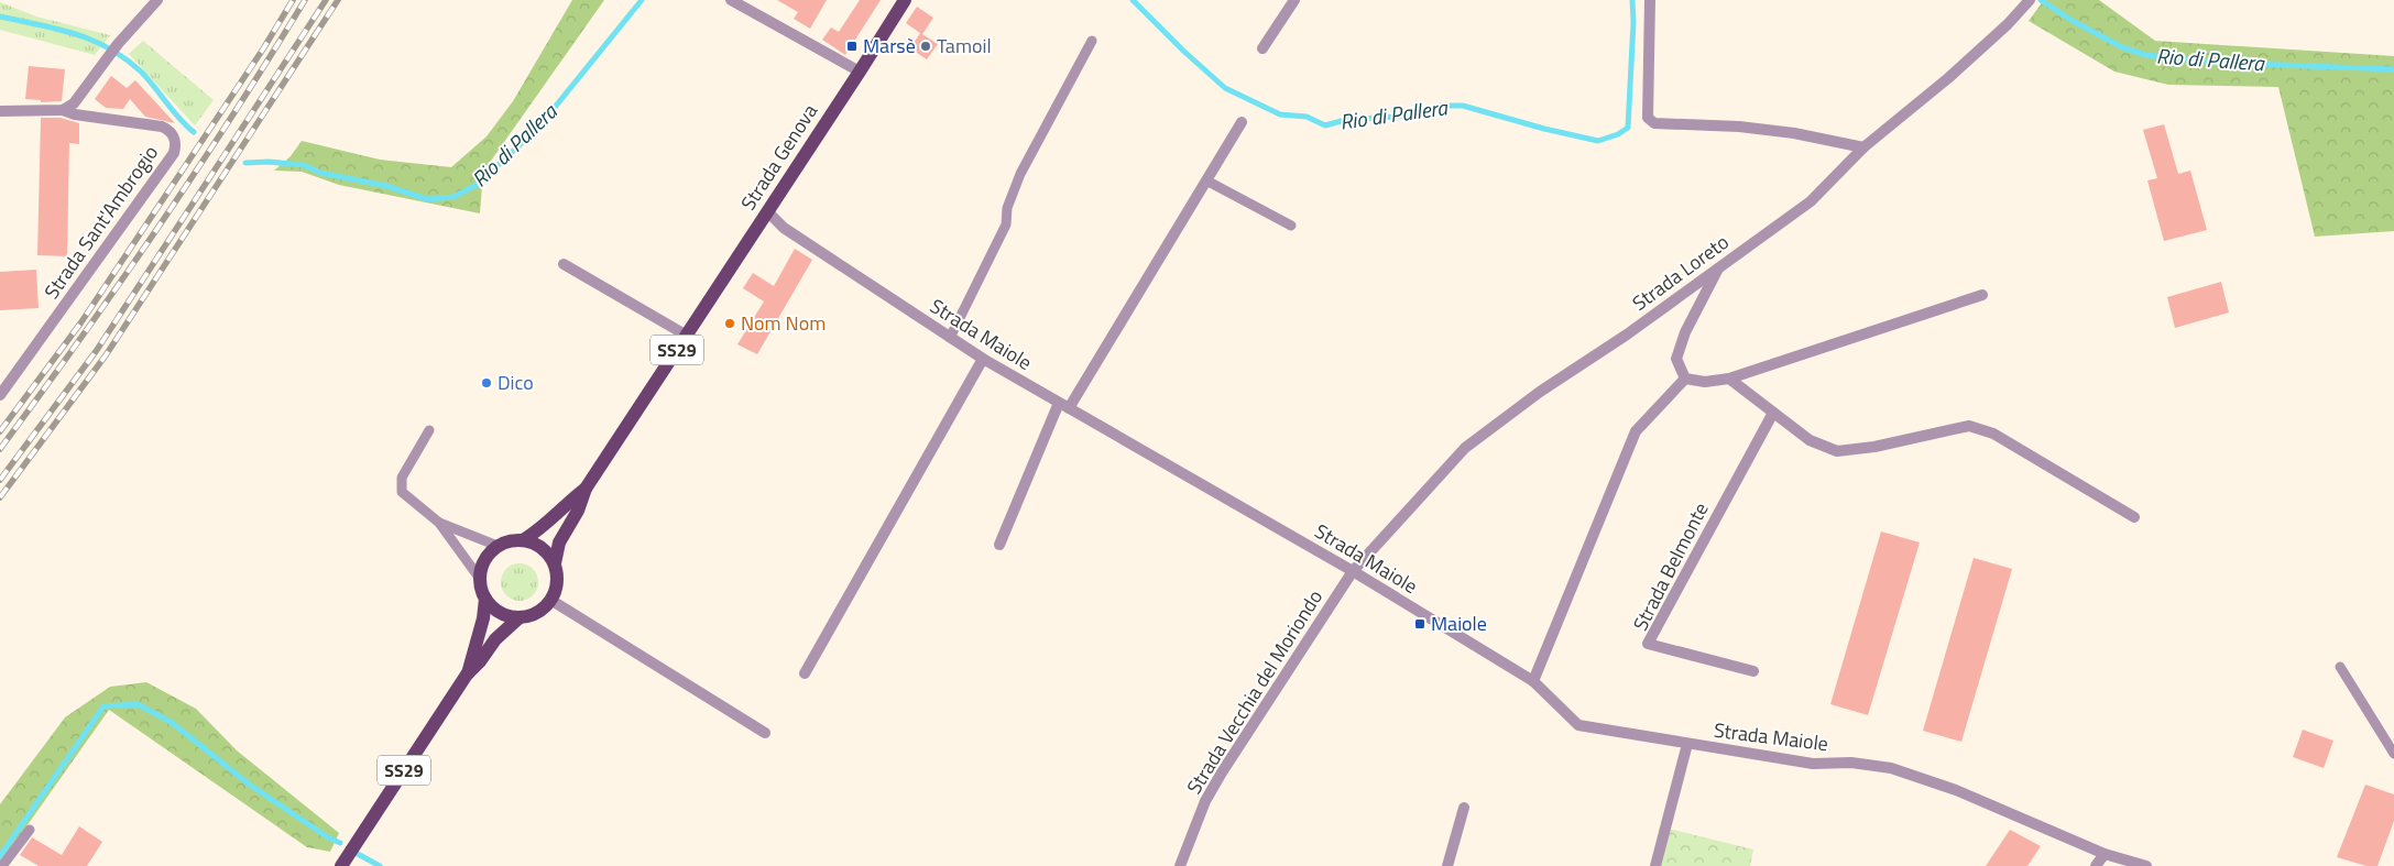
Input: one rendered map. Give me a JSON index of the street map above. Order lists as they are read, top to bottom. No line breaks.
{"streets":{"main road":["Strada Genova","SS29"],"street":["Strada Sant'Ambrogio","Strada Loreto","Strada Maiole","Strada Belmonte","Strada Vecchia del Moriondo"]},"crossings":[["Strada Genova","Strada Maiole"],["Strada Genova","SS29"],["Strada Loreto","Strada Maiole"],["Strada Loreto","Strada Vecchia del Moriondo"],["Strada Maiole","Strada Vecchia del Moriondo"]],"water":["Rio di Pallera"],"places":{"transit":["Marsè","Maiole"],"other":["Tamoil","Nom Nom","Dico"]}}
